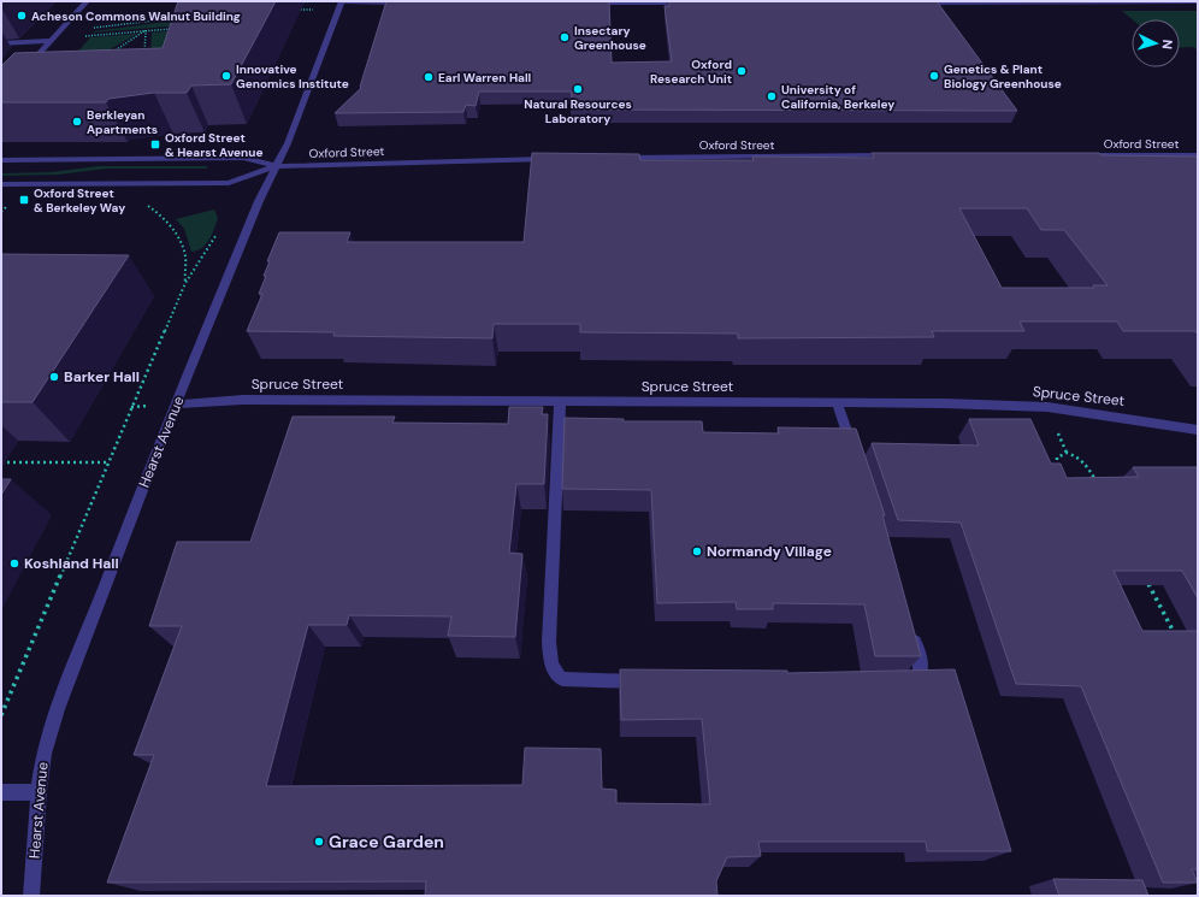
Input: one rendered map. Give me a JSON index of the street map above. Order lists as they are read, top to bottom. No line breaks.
{"streets":{"street":["Oxford Street","Spruce Street","Hearst Avenue"]},"crossings":[["Oxford Street","Hearst Avenue"],["Spruce Street","Hearst Avenue"]],"places":{"other":["Acheson Commons Walnut Building","Insectary Greenhouse","Oxford Research Unit","Innovative Genomics Institute","Genetics & Plant Biology Greenhouse","Earl Warren Hall","Natural Resources Laboratory","University of California, Berkeley","Berkleyan Apartments","Barker Hall","Normandy Village","Koshland Hall","Grace Garden"],"transit":["Oxford Street & Hearst Avenue","Oxford Street & Berkeley Way"]},"north":"right"}
